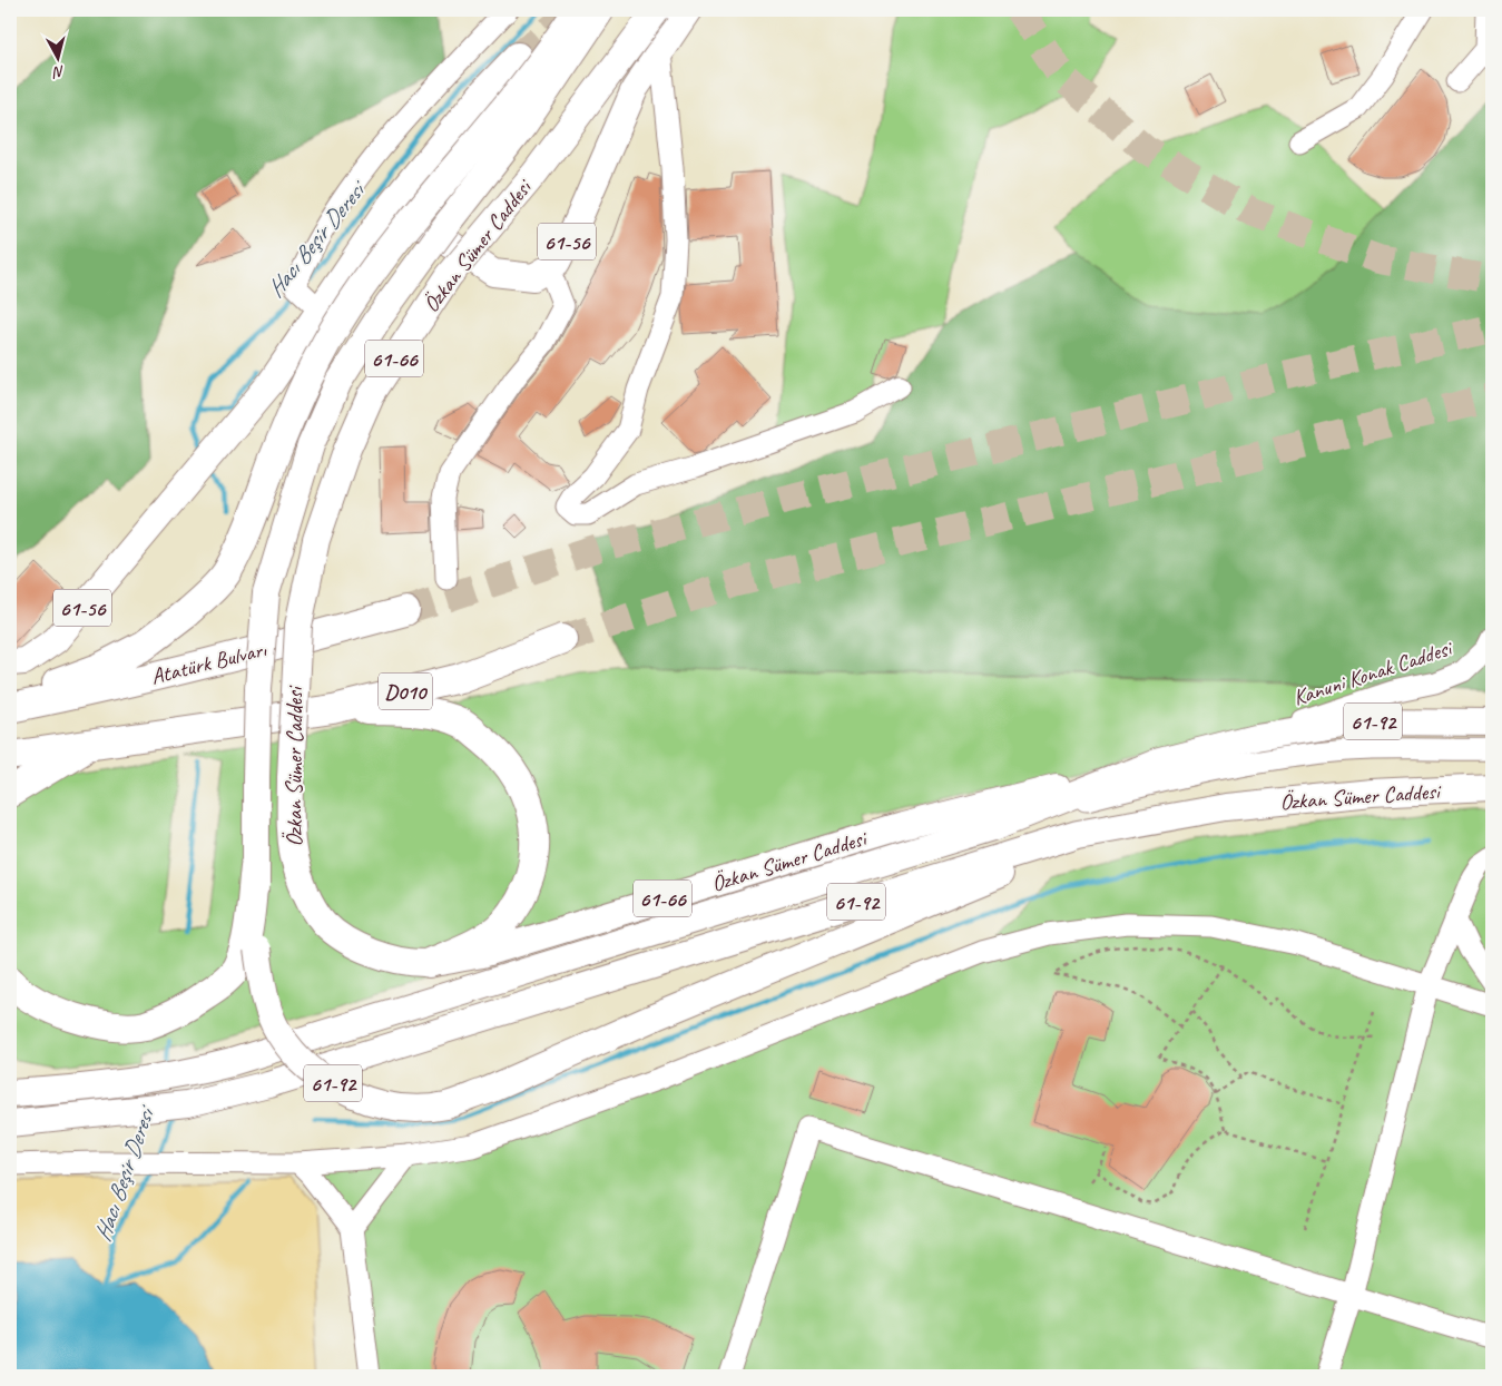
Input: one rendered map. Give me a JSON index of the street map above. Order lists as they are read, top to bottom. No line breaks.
{"streets":{"highway":["Atatürk Bulvarı","D010"],"main road":["61-56","Özkan Sümer Caddesi","61-66","61-92"],"street":["Kanuni Konak Caddesi"]},"crossings":[["Özkan Sümer Caddesi","Kanuni Konak Caddesi"],["Özkan Sümer Caddesi","61-92"]],"water":["Hacı Beşir Deresi"],"north":"bottom"}
